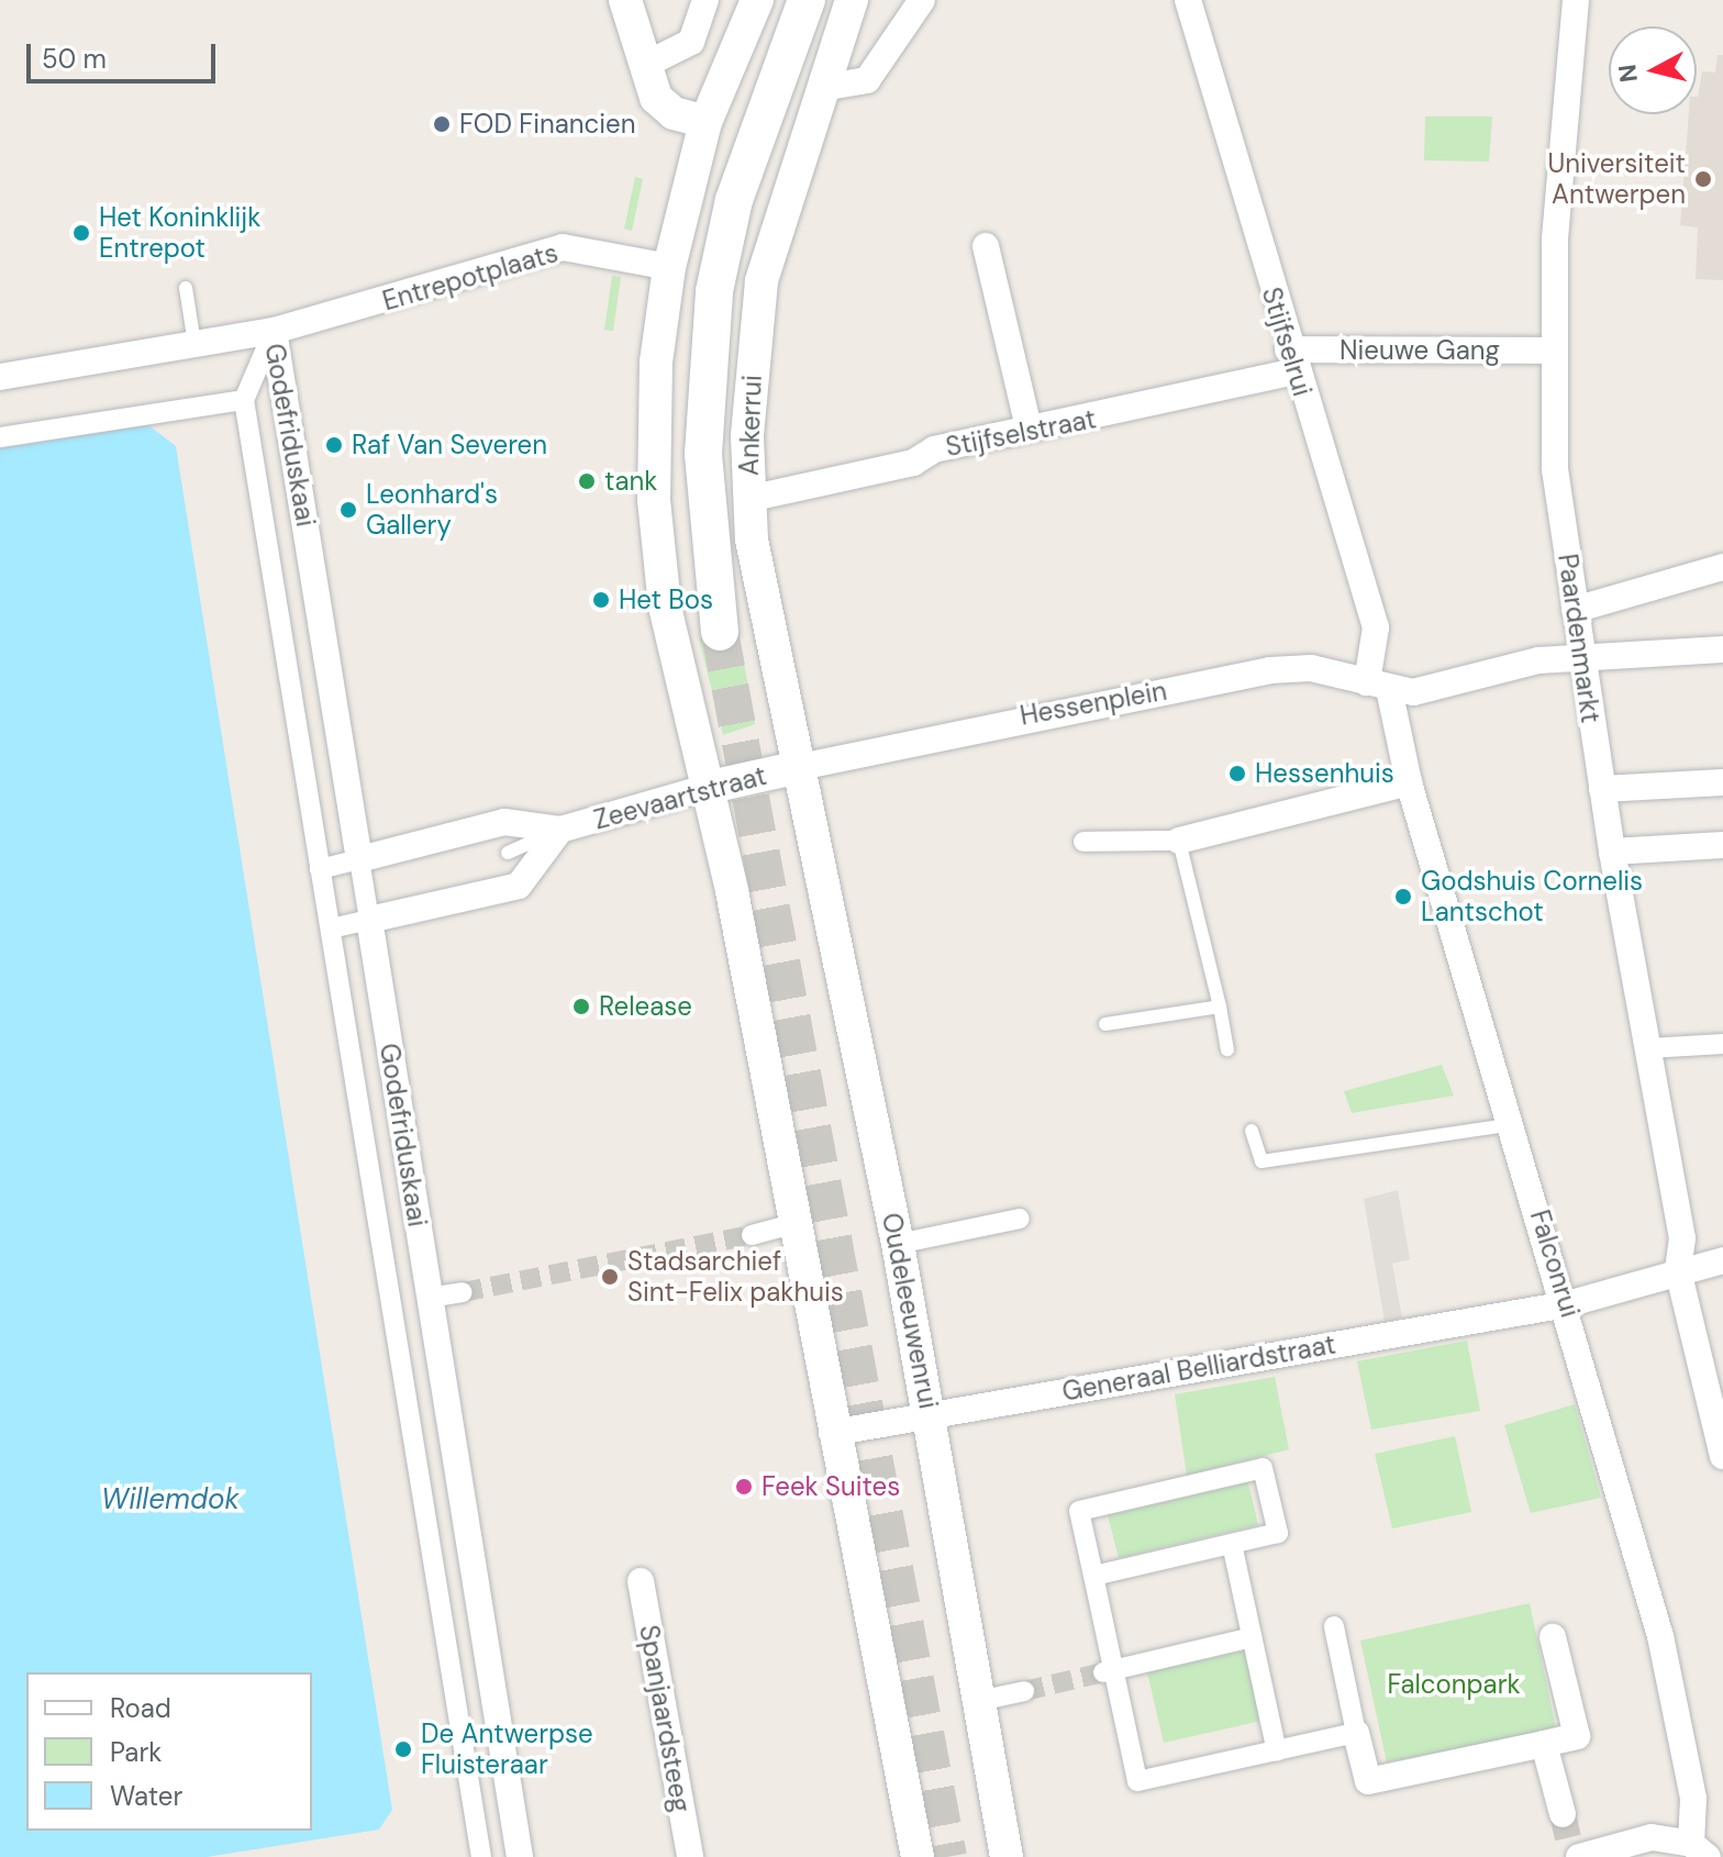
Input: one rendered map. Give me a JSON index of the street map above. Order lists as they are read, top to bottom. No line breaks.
{"streets":{"main road":["Ankerrui"],"street":["Entrepotplaats","Stijfselrui","Nieuwe Gang","Stijfselstraat","Godefriduskaai","Paardenmarkt","Hessenplein","Zeevaartstraat","Falconrui","Oudeleeuwenrui","Generaal Belliardstraat","Spanjaardsteeg"]},"crossings":[["Entrepotplaats","Godefriduskaai"],["Stijfselrui","Nieuwe Gang"],["Stijfselrui","Stijfselstraat"],["Stijfselrui","Hessenplein"],["Stijfselrui","Falconrui"],["Nieuwe Gang","Stijfselstraat"],["Nieuwe Gang","Paardenmarkt"],["Ankerrui","Stijfselstraat"],["Ankerrui","Hessenplein"],["Ankerrui","Zeevaartstraat"],["Ankerrui","Oudeleeuwenrui"],["Godefriduskaai","Zeevaartstraat"],["Paardenmarkt","Hessenplein"],["Paardenmarkt","Generaal Belliardstraat"],["Hessenplein","Zeevaartstraat"],["Hessenplein","Falconrui"],["Hessenplein","Oudeleeuwenrui"],["Zeevaartstraat","Oudeleeuwenrui"],["Falconrui","Generaal Belliardstraat"],["Oudeleeuwenrui","Generaal Belliardstraat"]],"water":["Willemdok"],"parks":["Falconpark"],"places":["FOD Financien","Universiteit Antwerpen","Het Koninklijk Entrepot","Raf Van Severen","tank","Leonhard's Gallery","Het Bos","Hessenhuis","Godshuis Cornelis Lantschot","Release","Stadsarchief Sint-Felix pakhuis","Feek Suites","De Antwerpse Fluisteraar"],"legend":["Road","Park","Water"],"scale_bar":"50 m","north":"left"}
